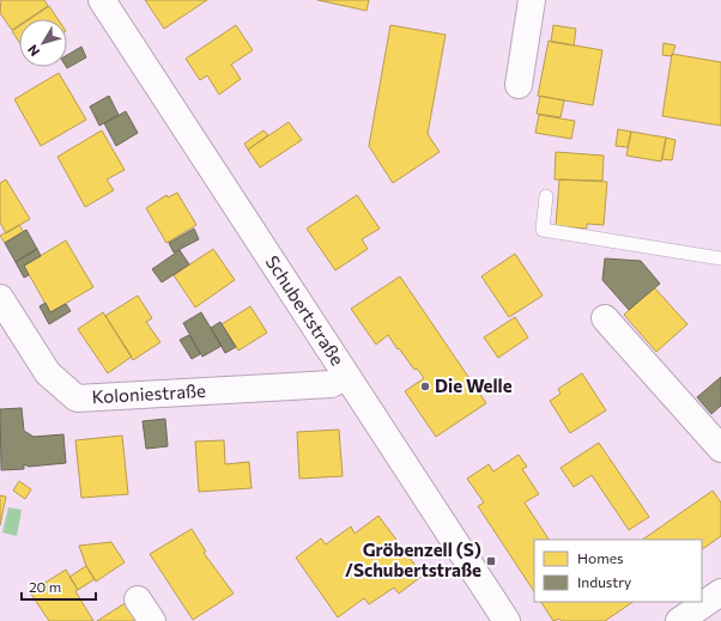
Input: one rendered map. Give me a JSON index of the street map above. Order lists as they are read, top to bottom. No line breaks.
{"streets":{"street":["Schubertstraße","Koloniestraße"]},"crossings":[["Schubertstraße","Koloniestraße"]],"places":{"other":["Die Welle"],"transit":["Gröbenzell (S) /Schubertstraße"]},"legend":["Homes","Industry"],"scale_bar":"20 m","north":"bottom left"}
